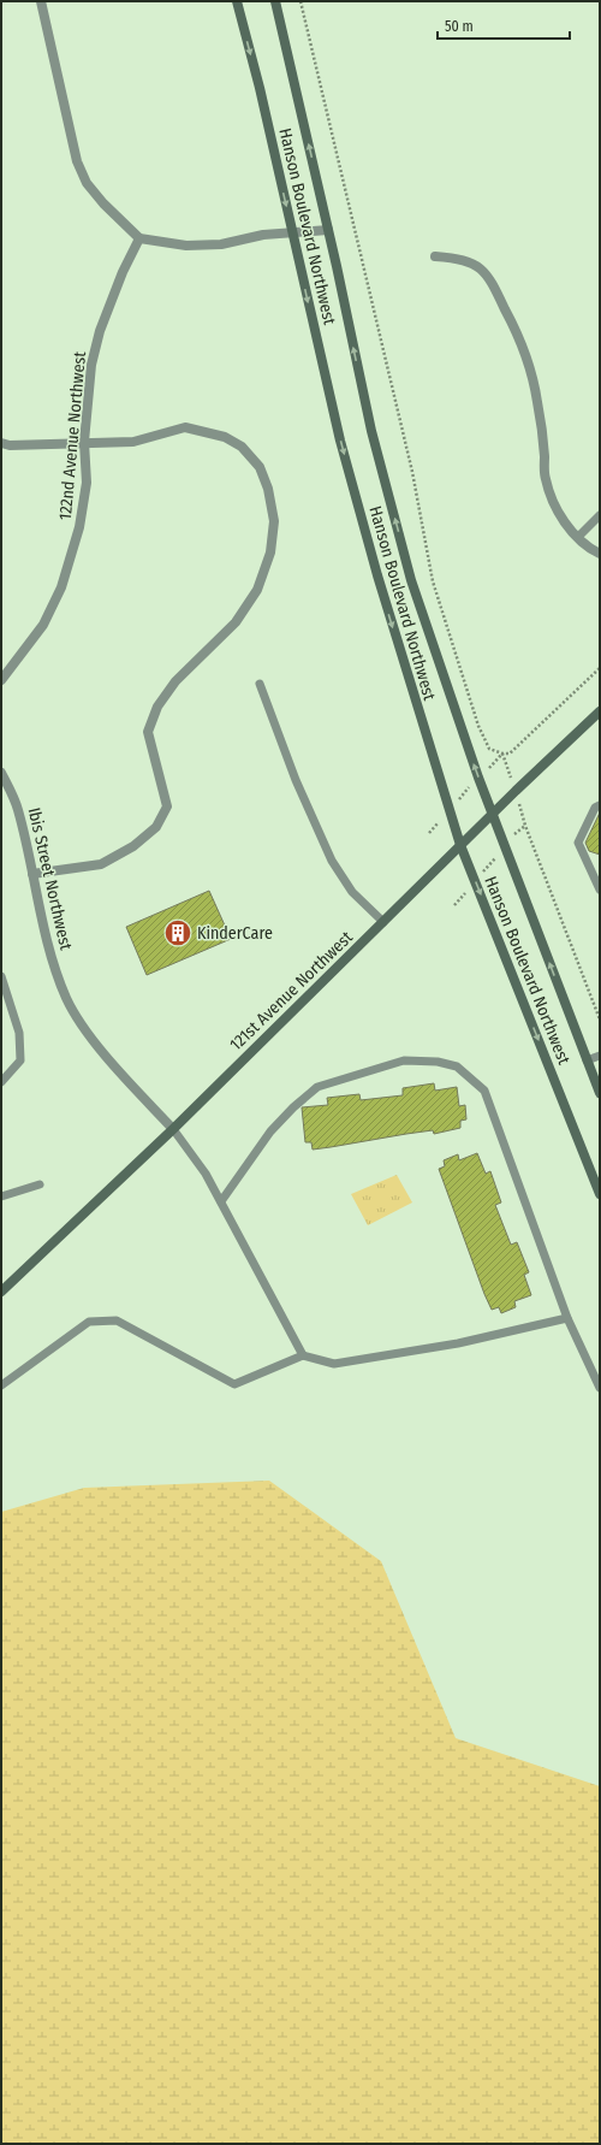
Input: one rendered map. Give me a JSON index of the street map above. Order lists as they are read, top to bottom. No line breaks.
{"streets":{"main road":["Hanson Boulevard Northwest","121st Avenue Northwest"],"street":["122nd Avenue Northwest","Ibis Street Northwest"]},"crossings":[["Hanson Boulevard Northwest","121st Avenue Northwest"],["Ibis Street Northwest","121st Avenue Northwest"]],"places":{"building":["KinderCare"]},"scale_bar":"50 m"}
